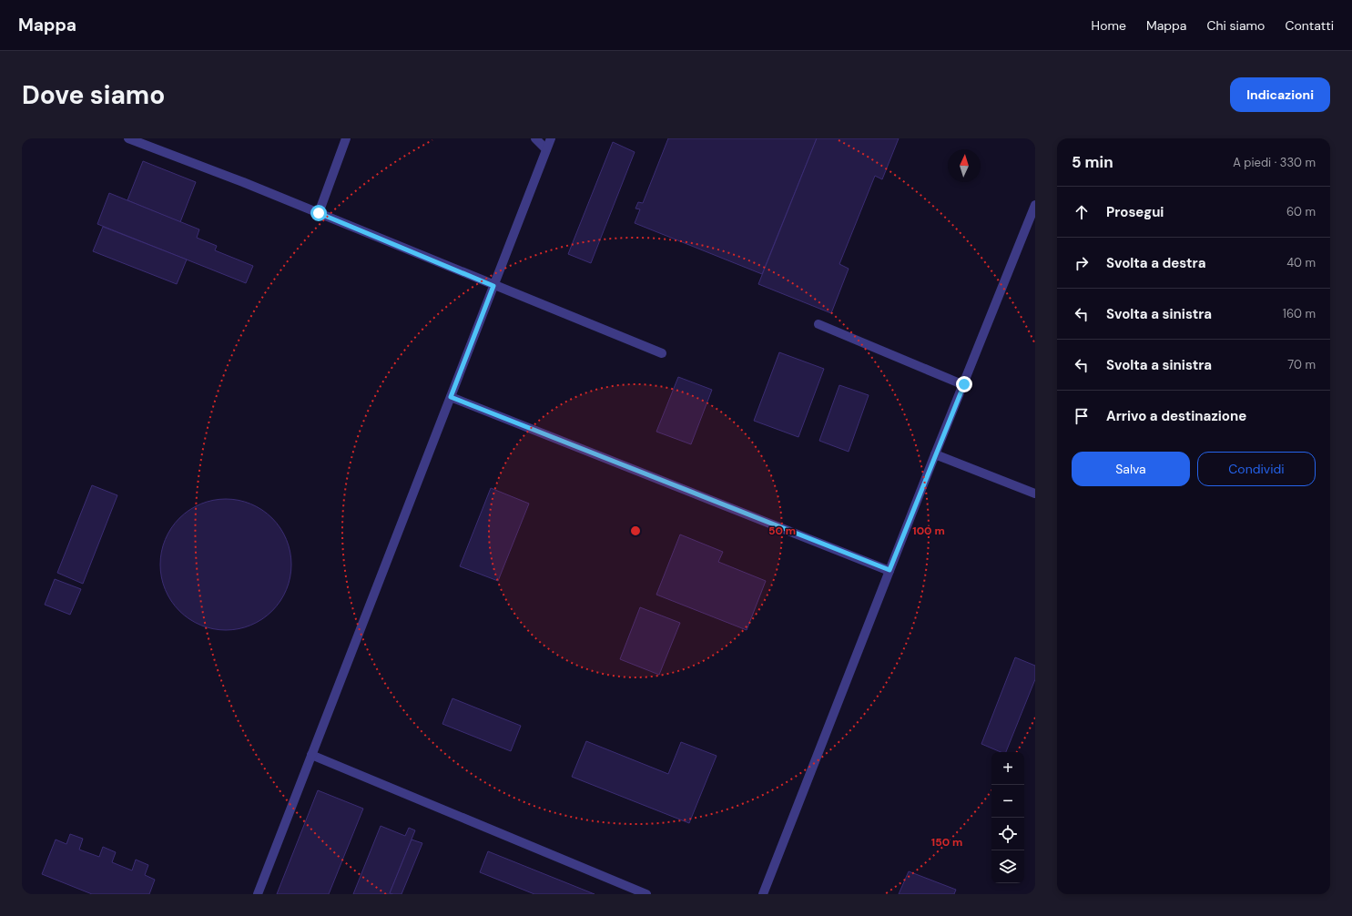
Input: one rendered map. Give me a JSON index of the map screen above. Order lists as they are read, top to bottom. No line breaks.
{"north":"top","page":{"header":"Mappa","nav":["Home","Mappa","Chi siamo","Contatti"],"buttons":["Indicazioni",["Salva","Condividi"]],"title":"Dove siamo","heading":["5 min","A piedi · 330 m"],"list":[["Prosegui","60 m"],["Svolta a destra","40 m"],["Svolta a sinistra","160 m"],["Svolta a sinistra","70 m"],"Arrivo a destinazione"],"map_buttons":["+","−"]},"rings":["50 m","100 m","150 m"]}
